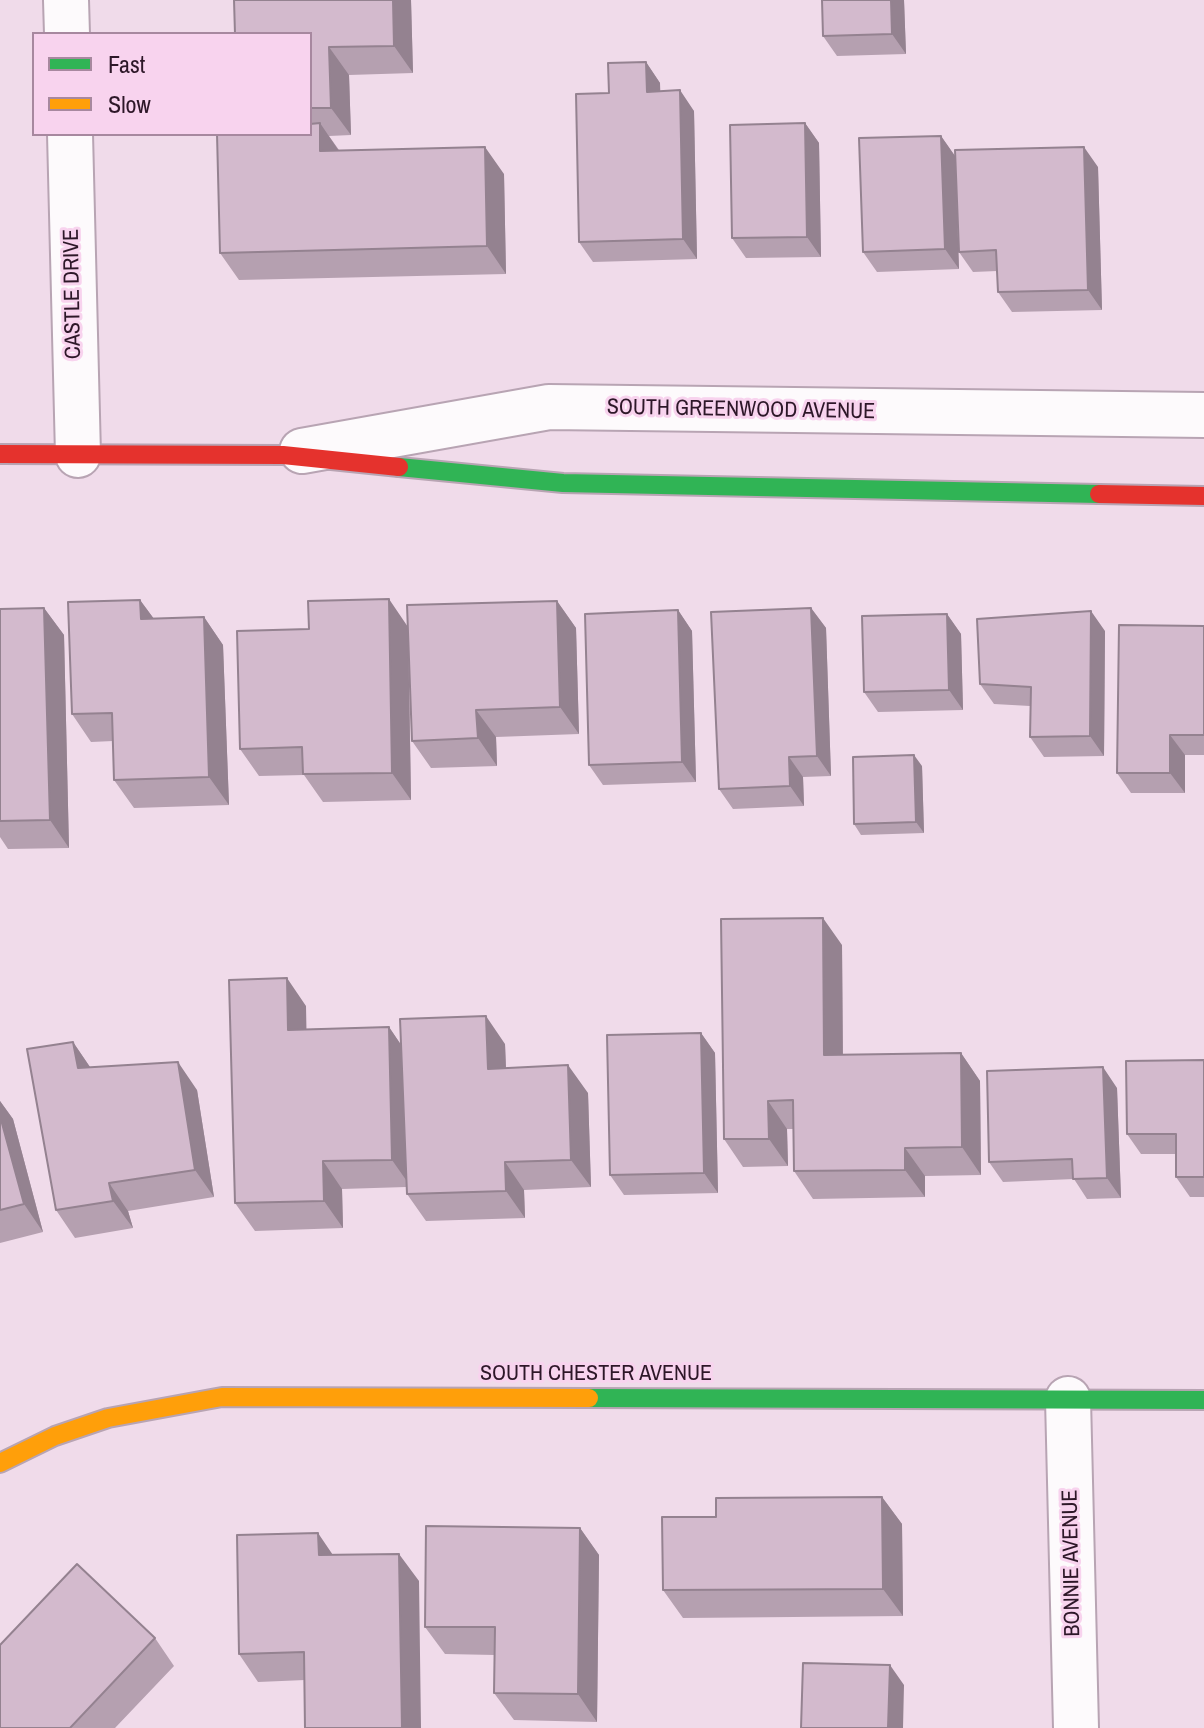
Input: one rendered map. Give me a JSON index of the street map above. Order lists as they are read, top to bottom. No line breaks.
{"streets":{"street":["CASTLE DRIVE","SOUTH GREENWOOD AVENUE","SOUTH CHESTER AVENUE","BONNIE AVENUE"]},"crossings":[["CASTLE DRIVE","SOUTH GREENWOOD AVENUE"],["SOUTH CHESTER AVENUE","BONNIE AVENUE"]],"legend":["Fast","Slow"]}
